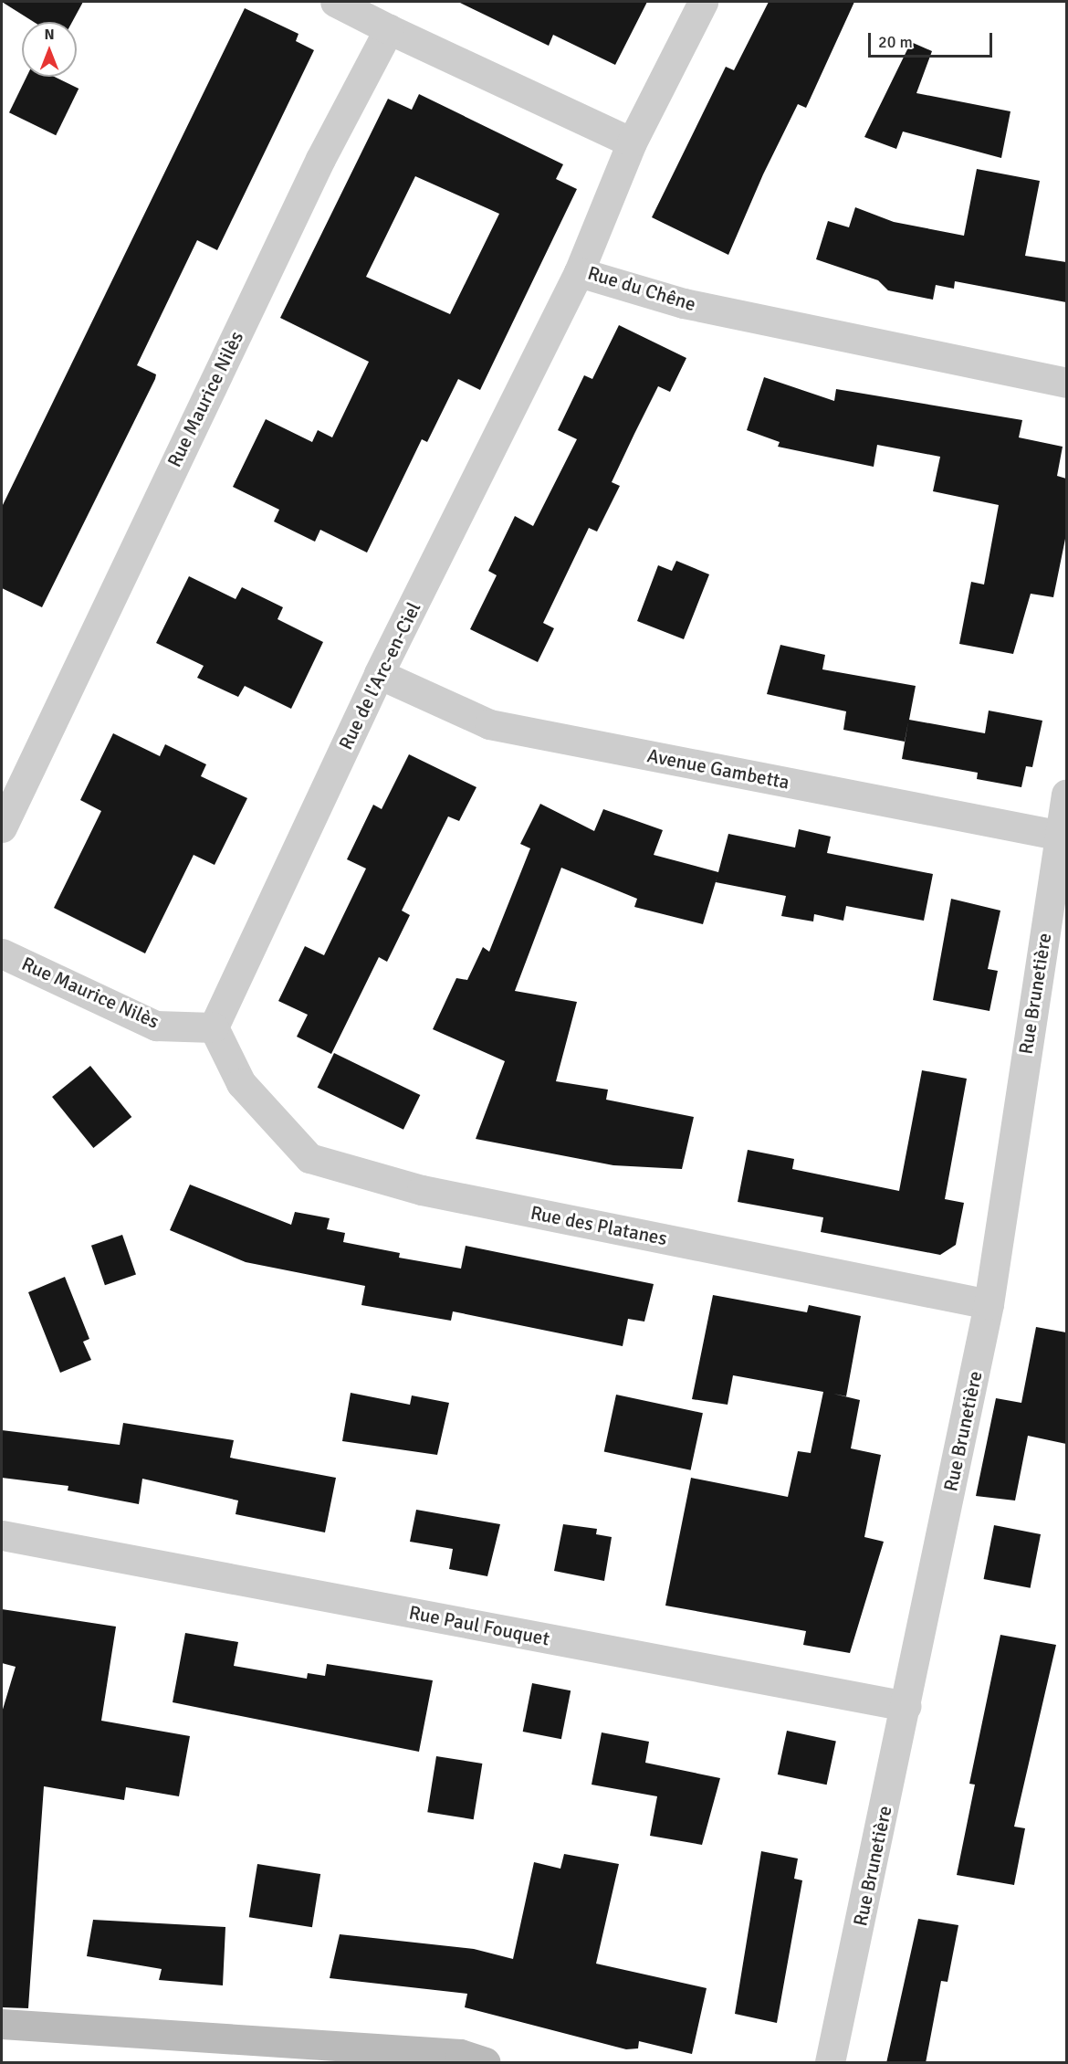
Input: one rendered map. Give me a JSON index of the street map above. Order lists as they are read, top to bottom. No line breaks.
{"streets":{"street":["Rue du Chêne","Rue Maurice Nilès","Rue de l'Arc-en-Ciel","Avenue Gambetta","Rue Brunetière","Rue des Platanes","Rue Paul Fouquet"]},"crossings":[["Rue du Chêne","Rue de l'Arc-en-Ciel"],["Rue Maurice Nilès","Rue de l'Arc-en-Ciel"],["Rue Maurice Nilès","Rue des Platanes"],["Rue de l'Arc-en-Ciel","Avenue Gambetta"],["Rue de l'Arc-en-Ciel","Rue des Platanes"],["Avenue Gambetta","Rue Brunetière"],["Rue Brunetière","Rue des Platanes"],["Rue Brunetière","Rue Paul Fouquet"]],"scale_bar":"20 m","north":"top"}
